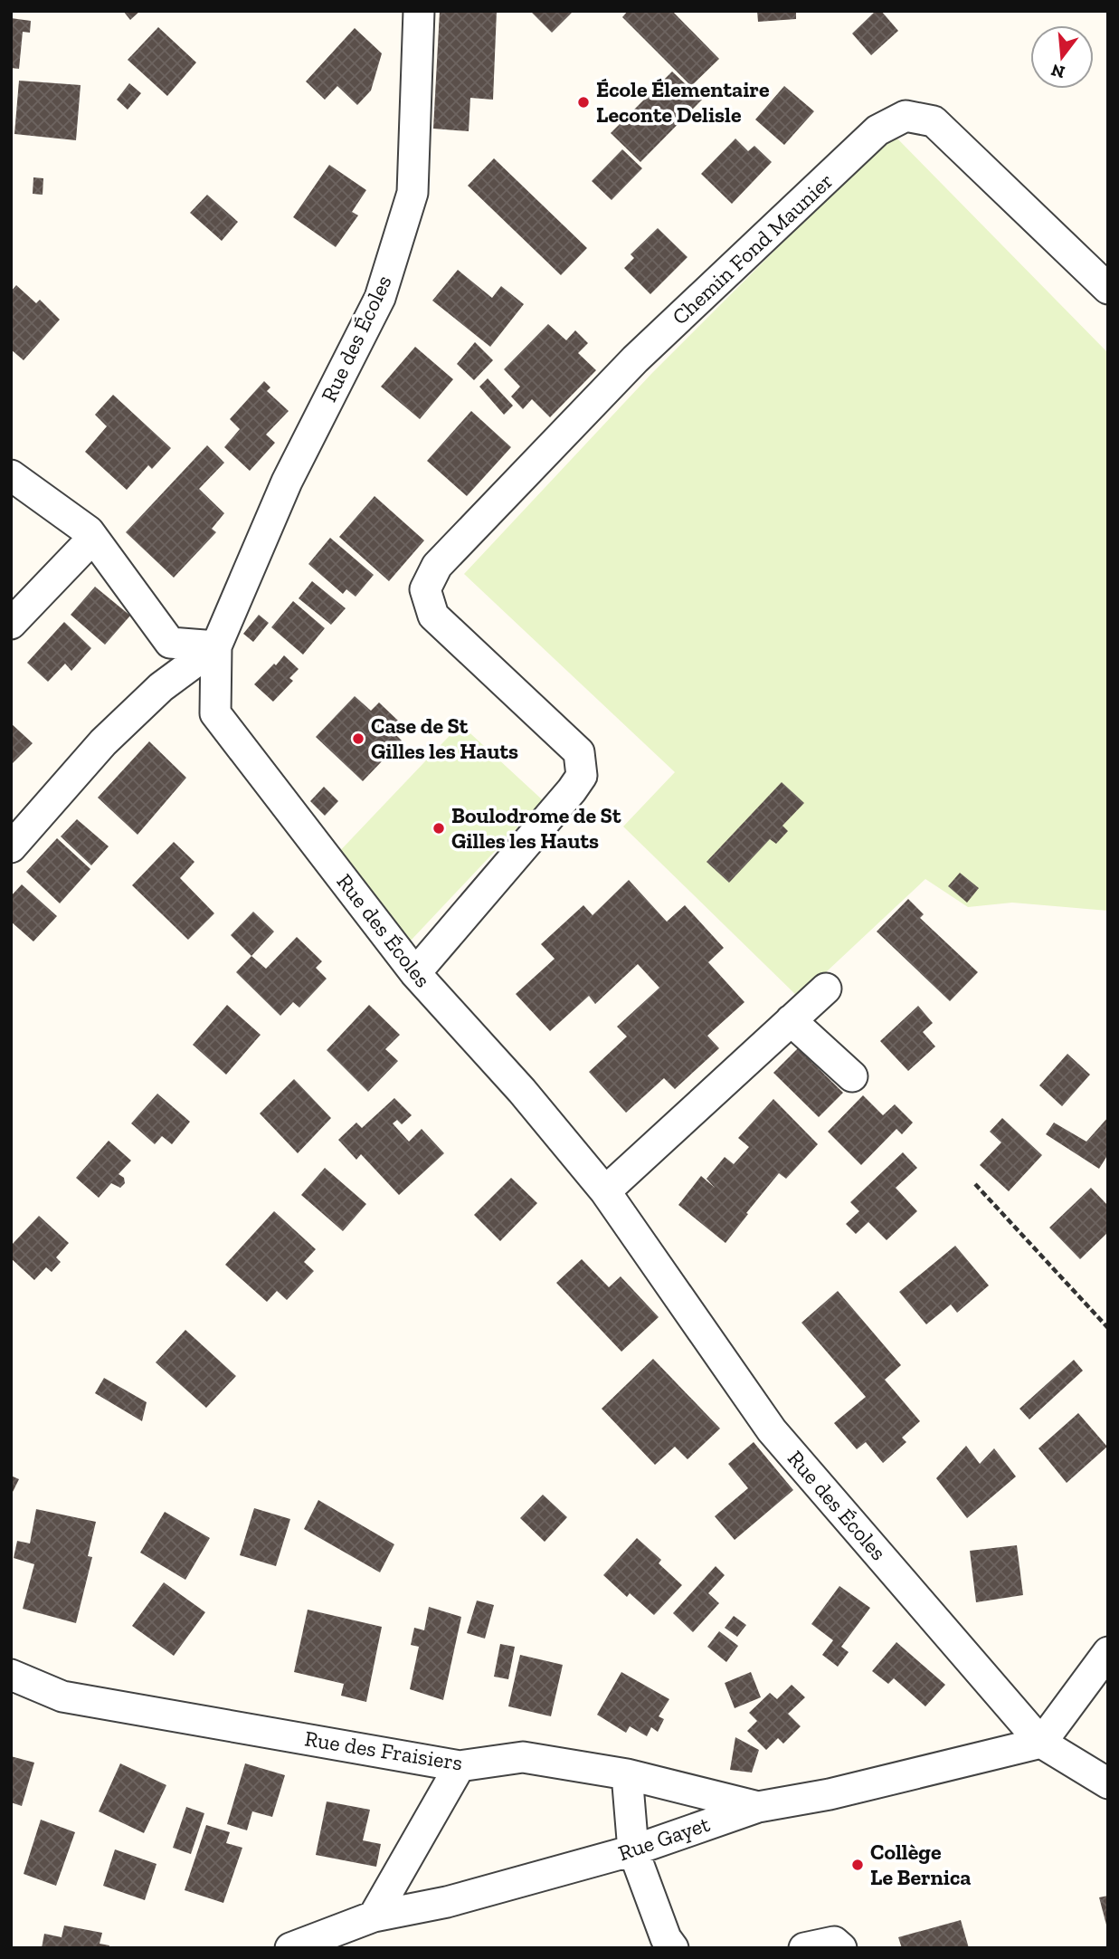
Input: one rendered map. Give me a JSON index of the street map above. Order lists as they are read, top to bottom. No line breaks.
{"streets":{"street":["Chemin Fond Maunier","Rue des Écoles","Rue des Fraisiers","Rue Gayet"]},"crossings":[["Chemin Fond Maunier","Rue des Écoles"],["Rue des Écoles","Rue Gayet"],["Rue des Fraisiers","Rue Gayet"]],"places":["École Élementaire Leconte Delisle","Case de St Gilles les Hauts","Boulodrome de St Gilles les Hauts","Collège Le Bernica"],"north":"bottom"}
